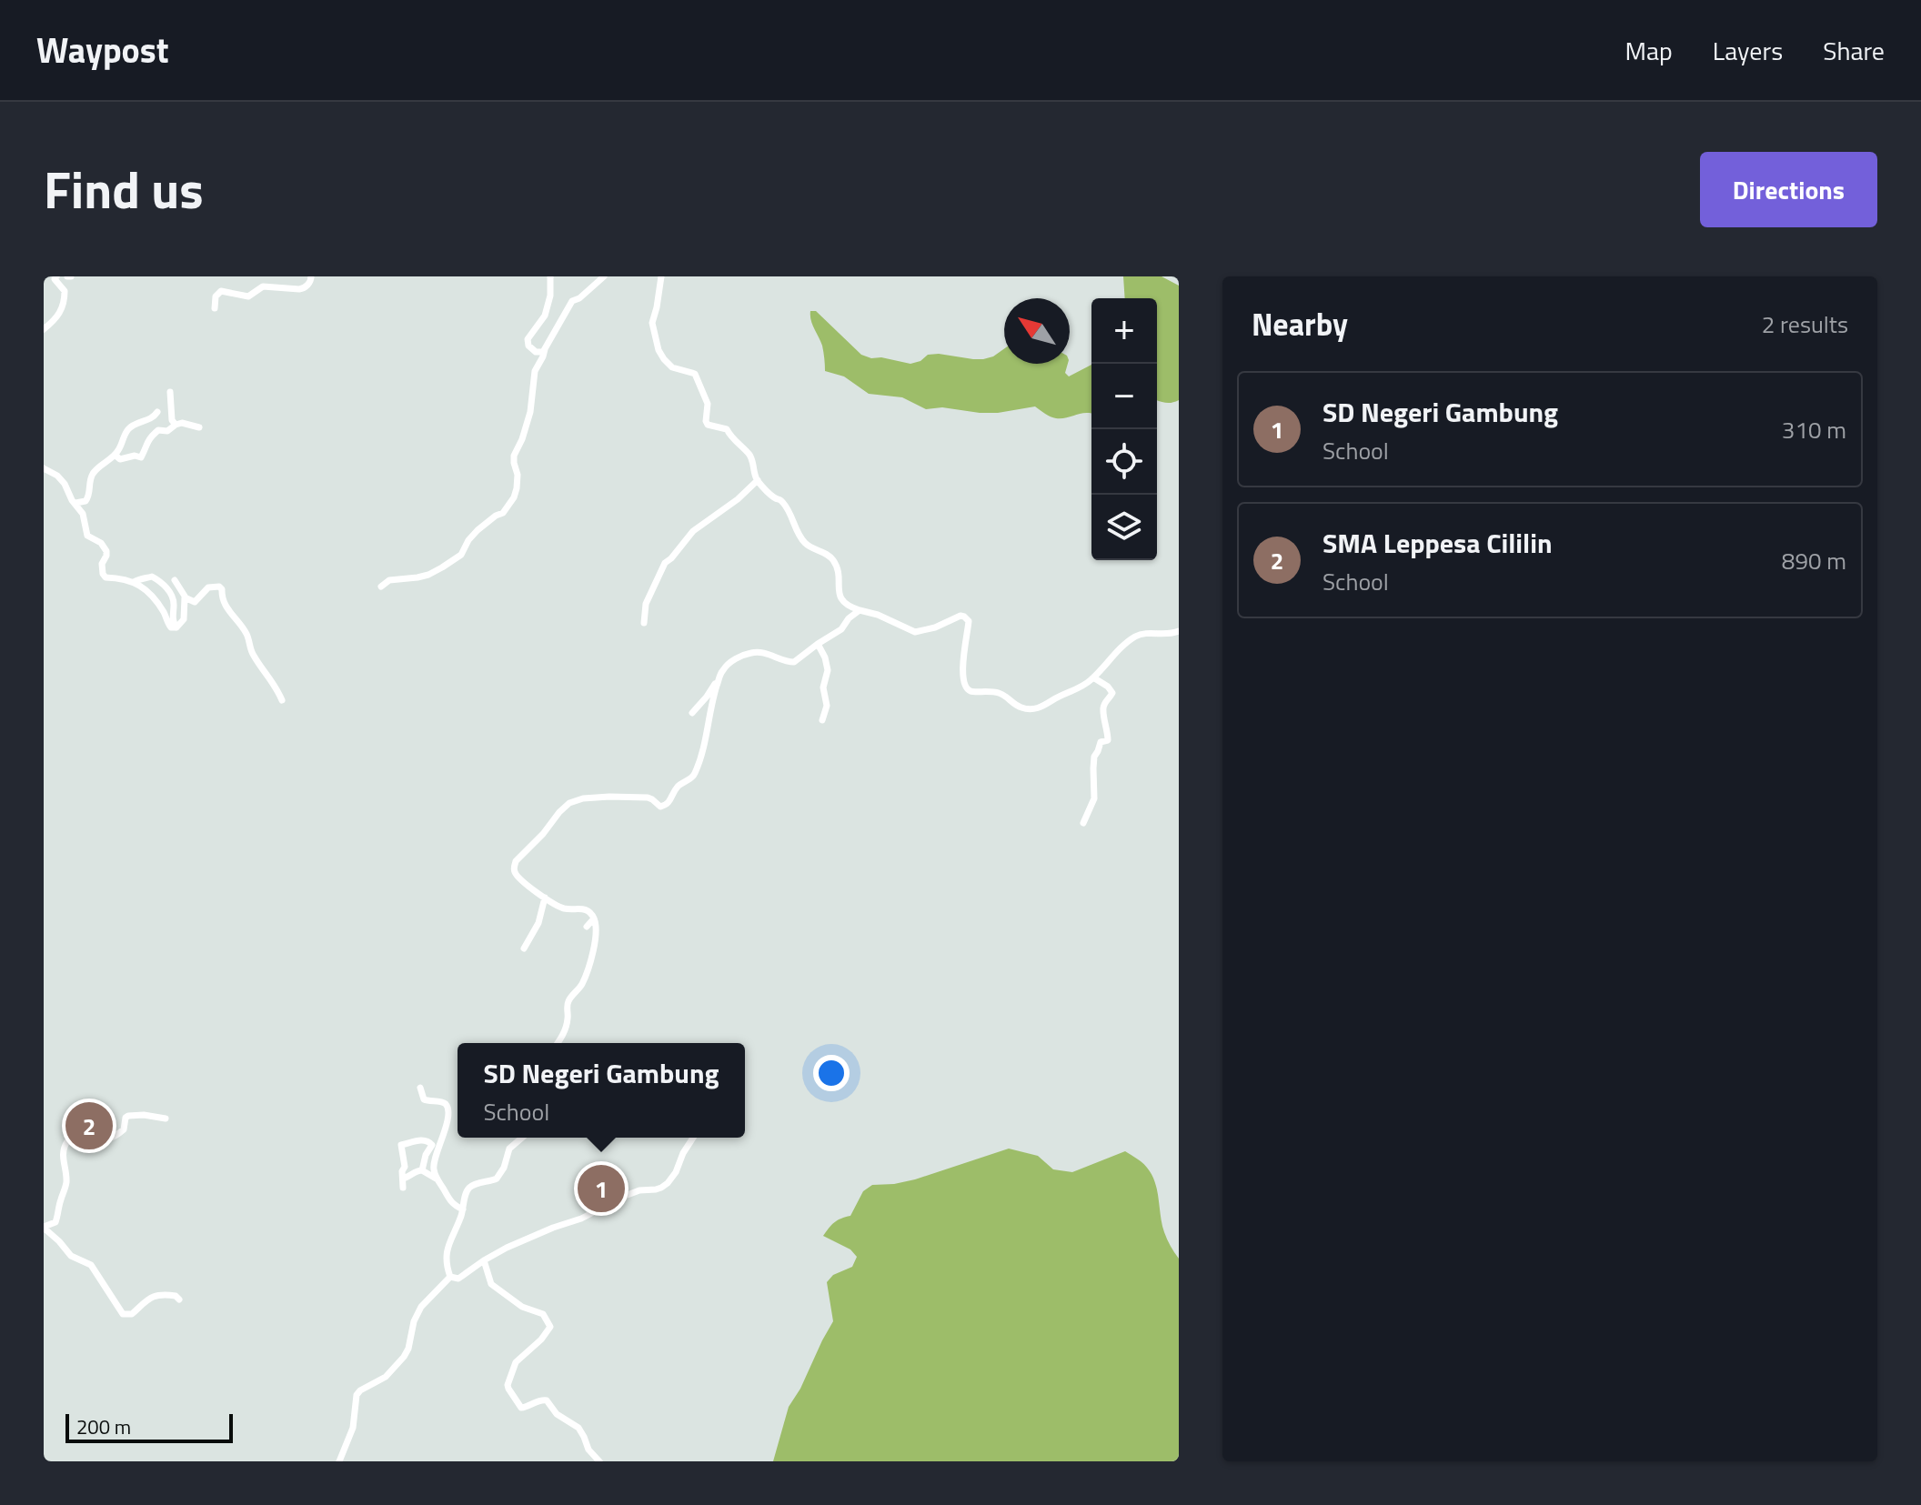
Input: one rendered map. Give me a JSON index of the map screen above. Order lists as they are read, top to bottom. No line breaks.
{"scale_bar":"200 m","north":"top left","page":{"header":"Waypost","nav":["Map","Layers","Share"],"title":"Find us","buttons":"Directions","heading":["Nearby","2 results"],"map_buttons":["+","−"],"list":[{"mark":"1","name":"SD Negeri Gambung","note":"School","value":"310 m"},{"mark":"2","name":"SMA Leppesa Cililin","note":"School","value":"890 m"}],"popup":["SD Negeri Gambung","School"],"pins":["2","1"],"scale":"200 m"}}
